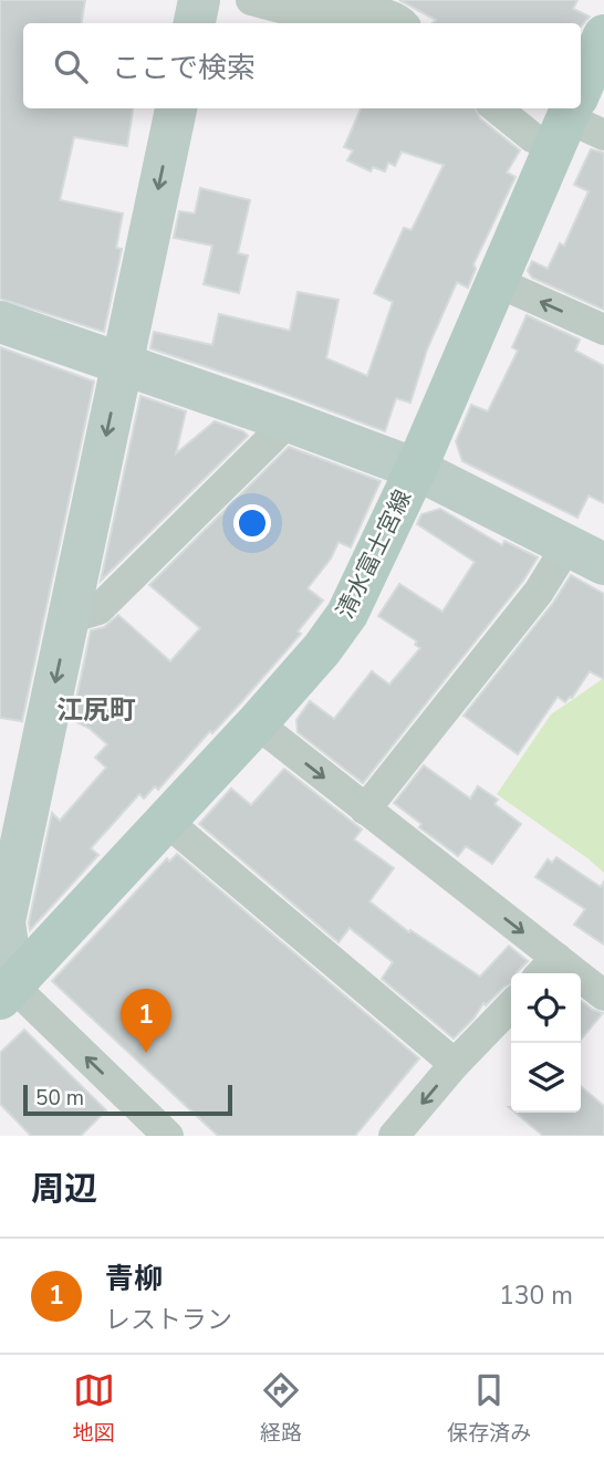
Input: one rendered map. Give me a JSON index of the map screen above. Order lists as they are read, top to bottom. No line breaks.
{"streets":{"main road":["清水富士宮線"]},"districts":["江尻町"],"scale_bar":"50 m","page":{"search":"ここで検索","pins":"1","scale":"50 m","heading":"周辺","list":[{"mark":"1","name":"青柳","note":"レストラン","value":"130 m"}],"nav":["地図","経路","保存済み"]}}
